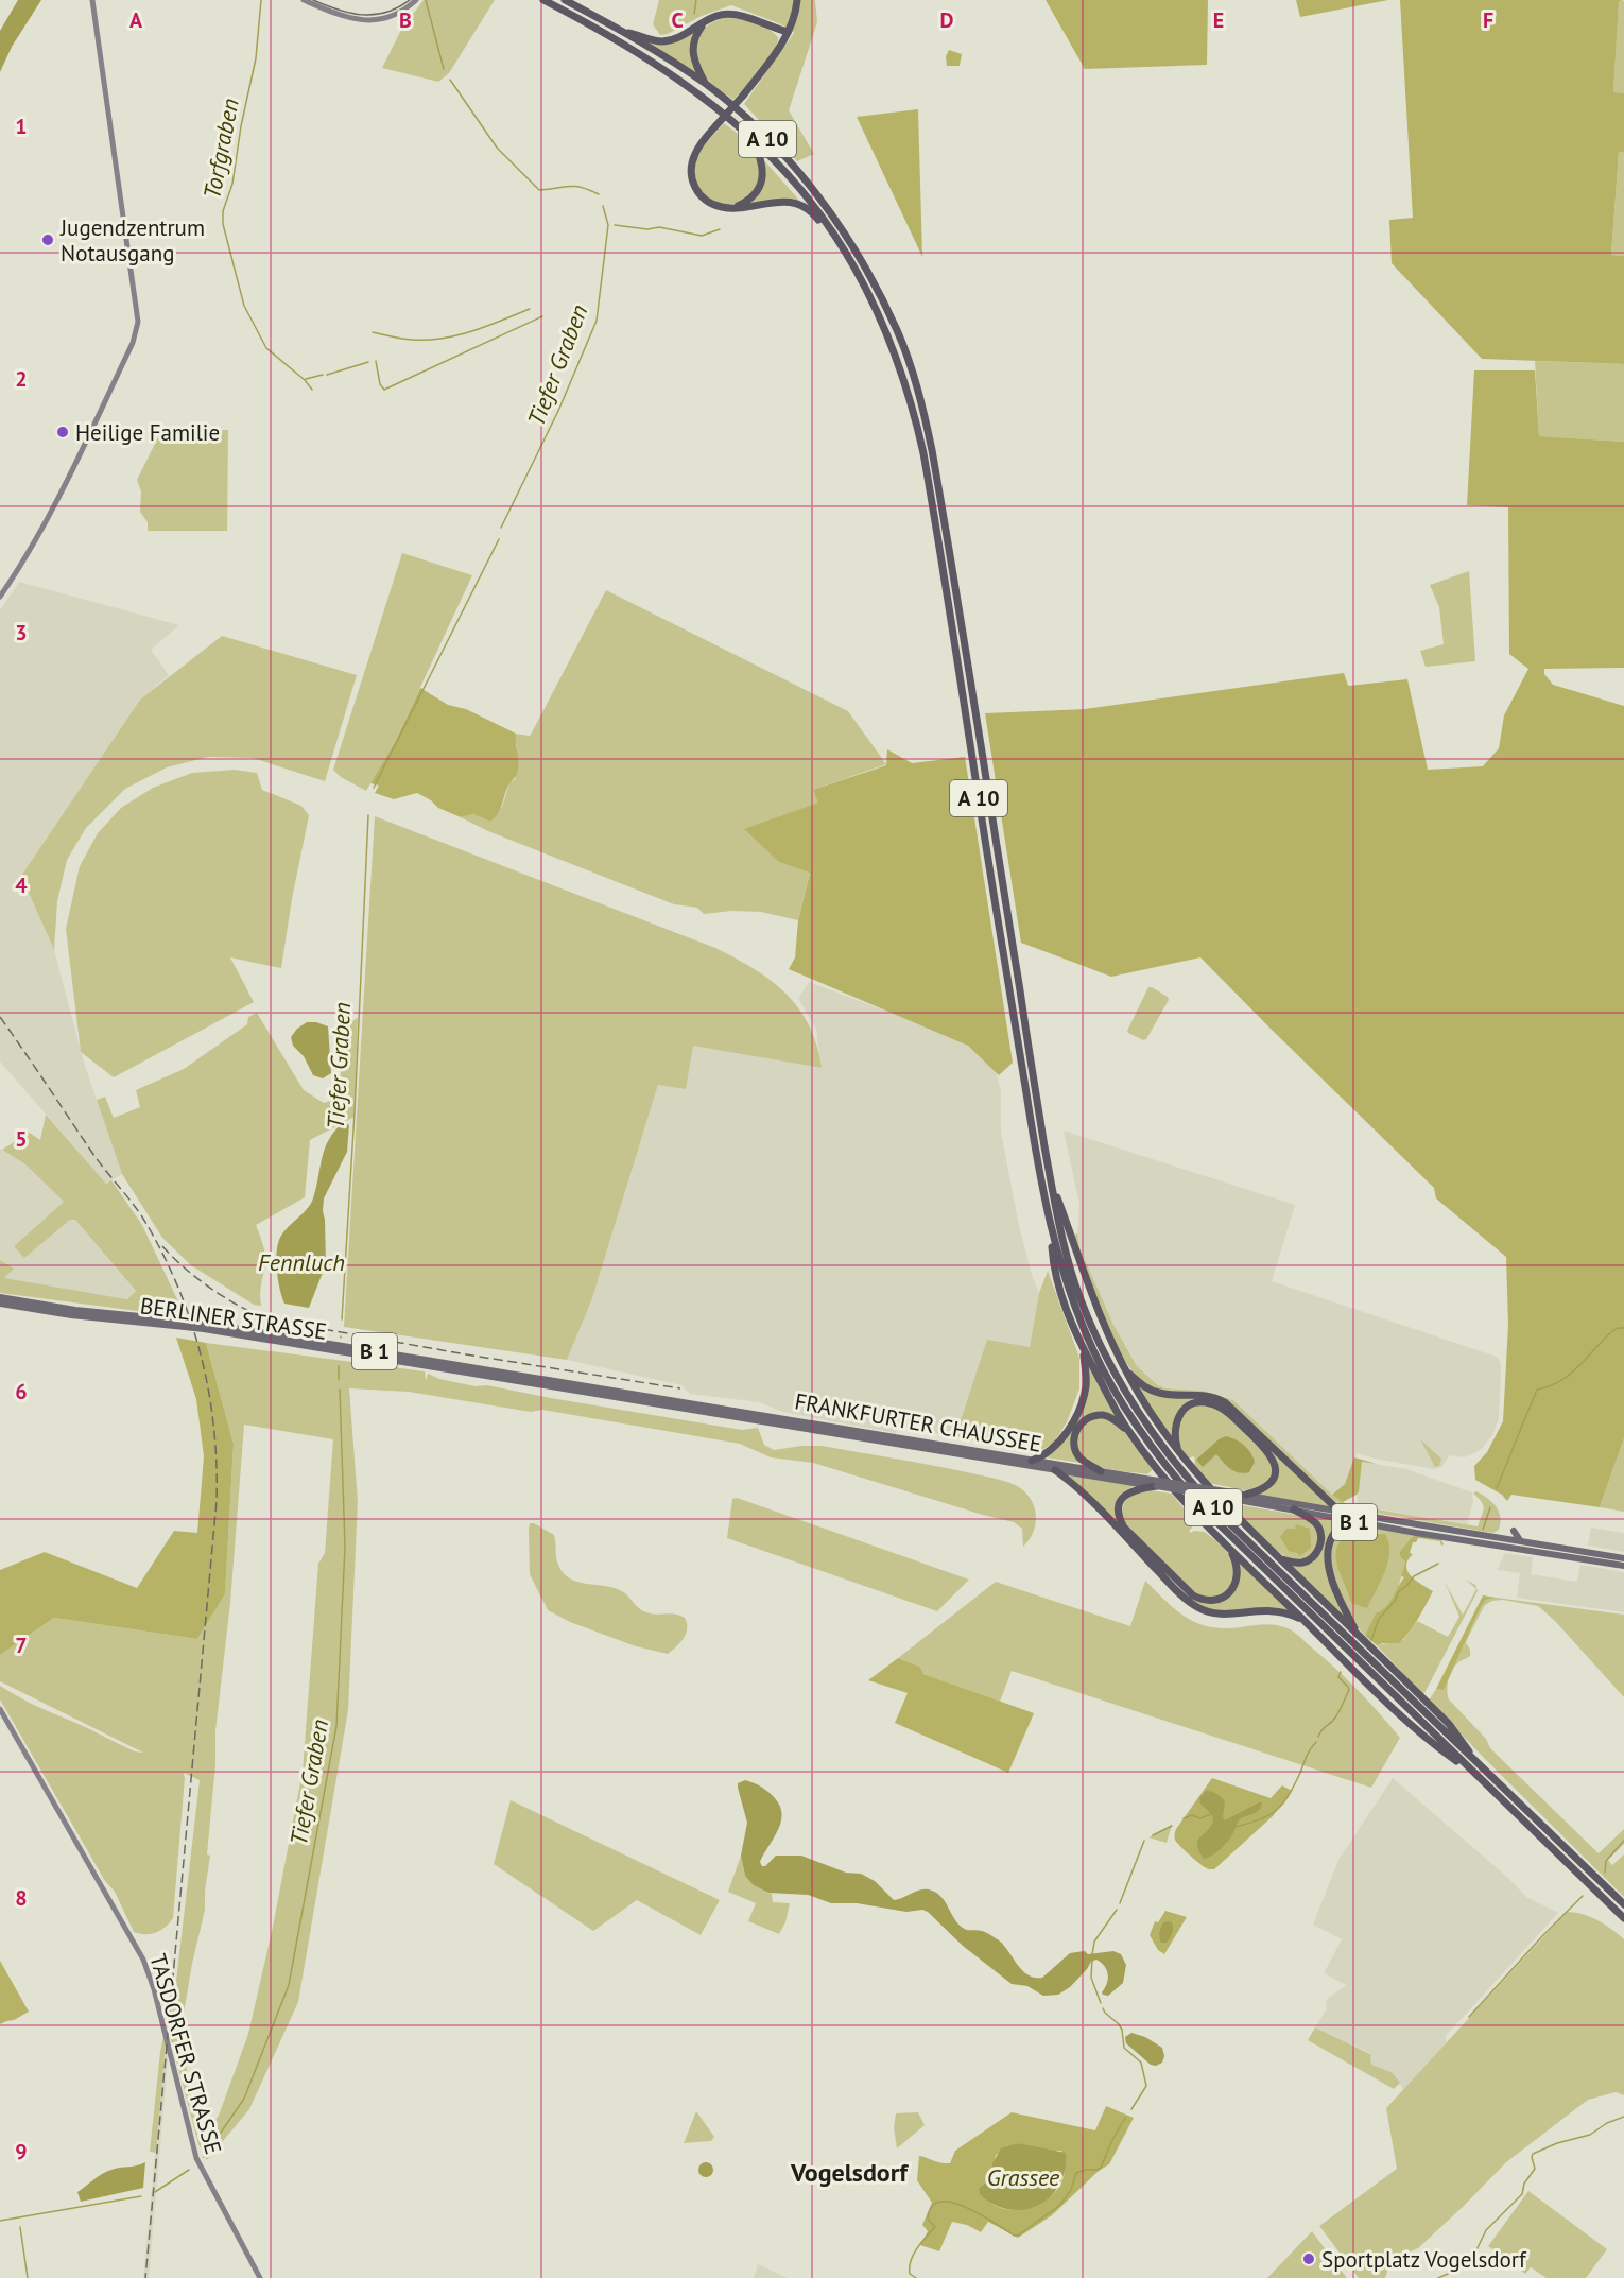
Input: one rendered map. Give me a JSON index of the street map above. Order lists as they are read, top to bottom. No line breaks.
{"streets":{"highway":["A 10"],"main road":["BERLINER STRASSE","B 1","FRANKFURTER CHAUSSEE","TASDORFER STRASSE"]},"crossings":[["BERLINER STRASSE","FRANKFURTER CHAUSSEE"],["B 1","FRANKFURTER CHAUSSEE"]],"districts":["Vogelsdorf"],"water":["Torfgraben","Tiefer Graben","Fennluch","Grassee"],"places":["Jugendzentrum Notausgang","Heilige Familie","Sportplatz Vogelsdorf"],"grid":{"columns":["A","B","C","D","E","F"],"rows":["1","2","3","4","5","6","7","8","9"]}}
